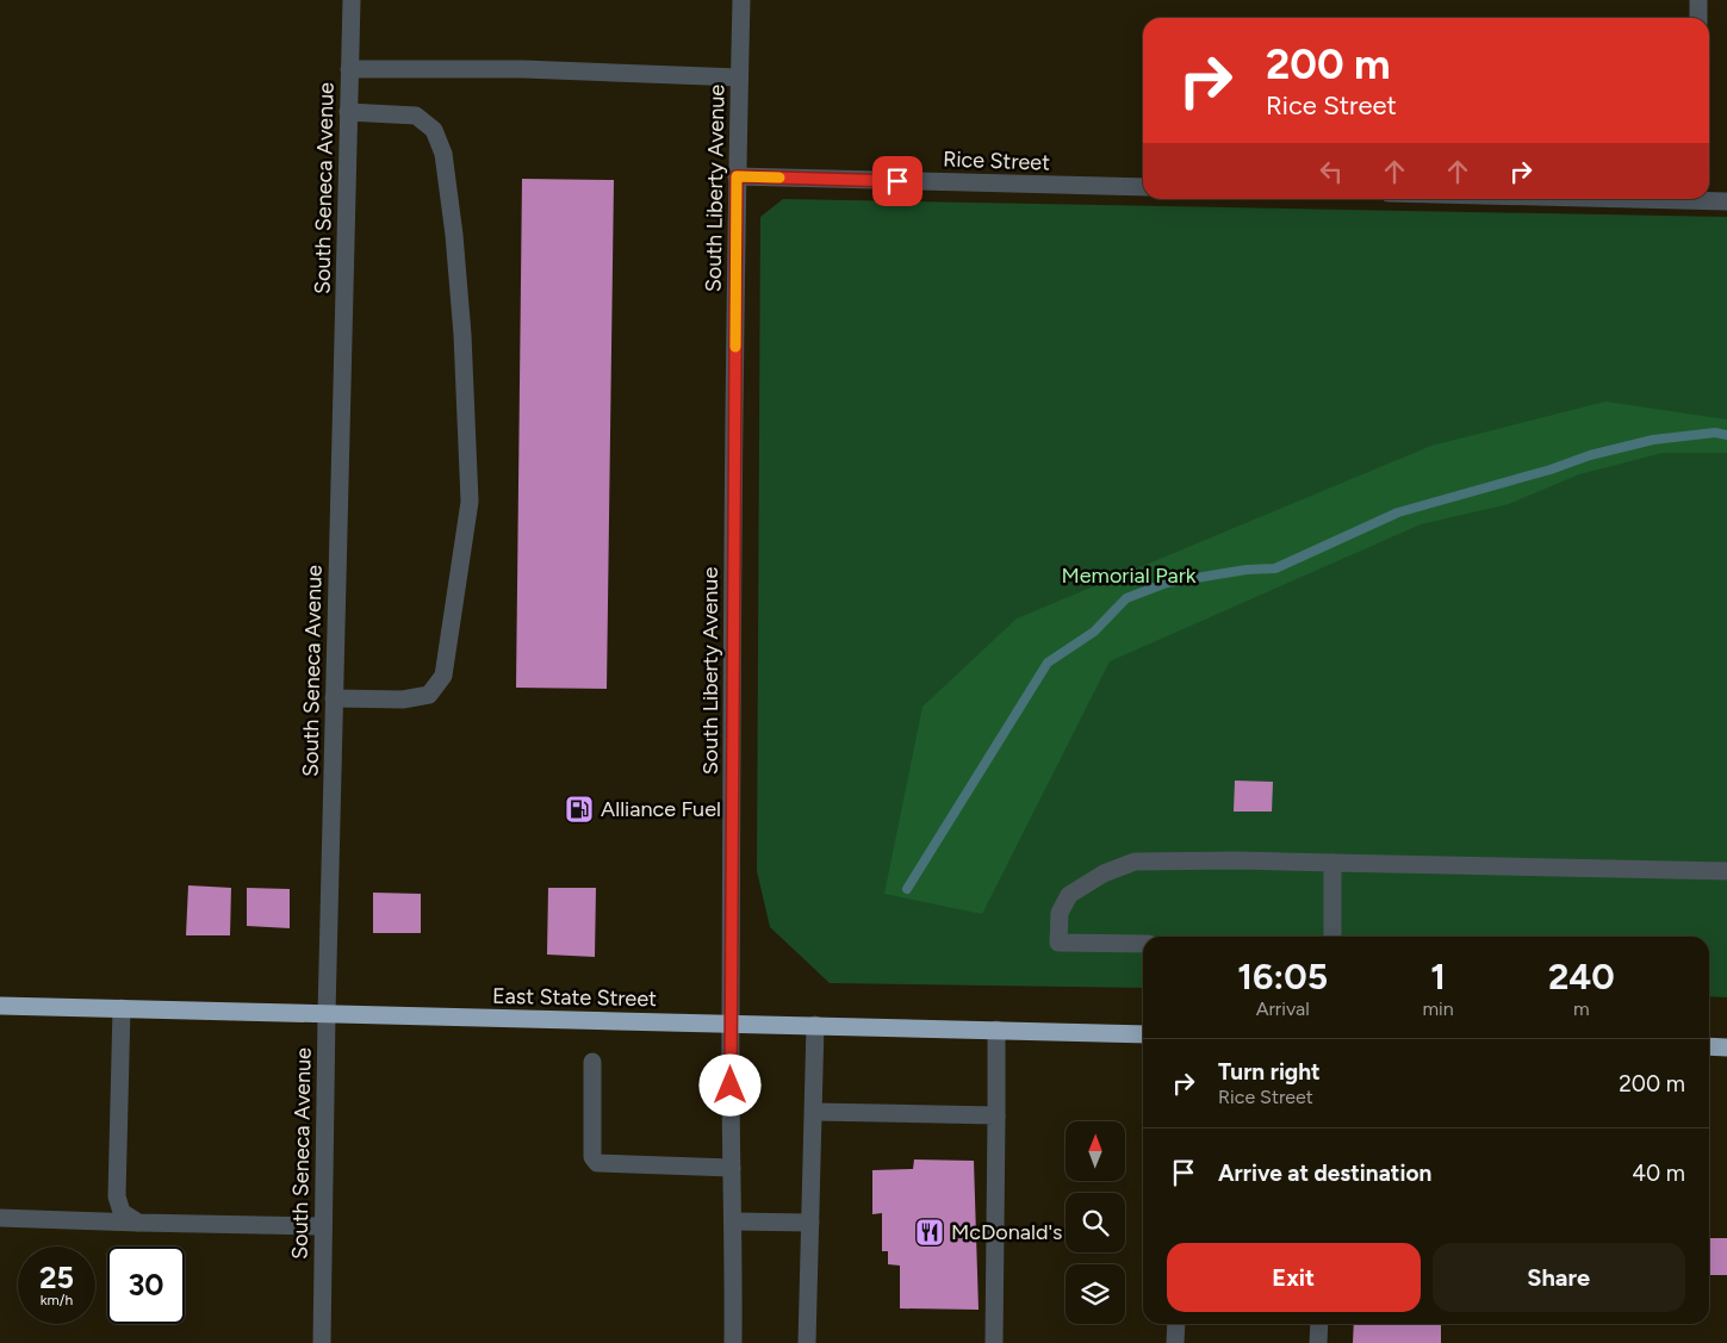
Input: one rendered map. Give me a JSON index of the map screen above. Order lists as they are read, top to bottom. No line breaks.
{"streets":{"highway":["East State Street"],"street":["Rice Street","South Seneca Avenue","South Liberty Avenue"]},"crossings":[["Rice Street","South Liberty Avenue"],["South Seneca Avenue","East State Street"],["South Liberty Avenue","East State Street"]],"parks":["Memorial Park"],"places":{"fuel station":["Alliance Fuel"],"restaurant":["McDonald's"]},"north":"top","page":{"turn":["200 m","Rice Street"],"eta":["16:05","Arrival","1","min","240","m"],"list":[{"name":"Turn right","note":"Rice Street","value":"200 m"},{"name":"Arrive at destination","value":"40 m"}],"buttons":["Exit","Share"],"speed":"25 km/h","limit":"30"}}
